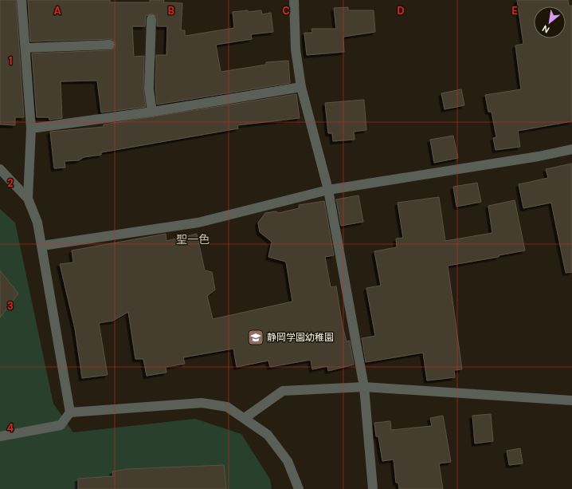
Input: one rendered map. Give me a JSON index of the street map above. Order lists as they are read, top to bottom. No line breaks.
{"districts":["聖一色"],"places":{"school or university":["静岡学園幼稚園"]},"north":"bottom left","grid":{"columns":["A","B","C","D","E"],"rows":["1","2","3","4"]}}
